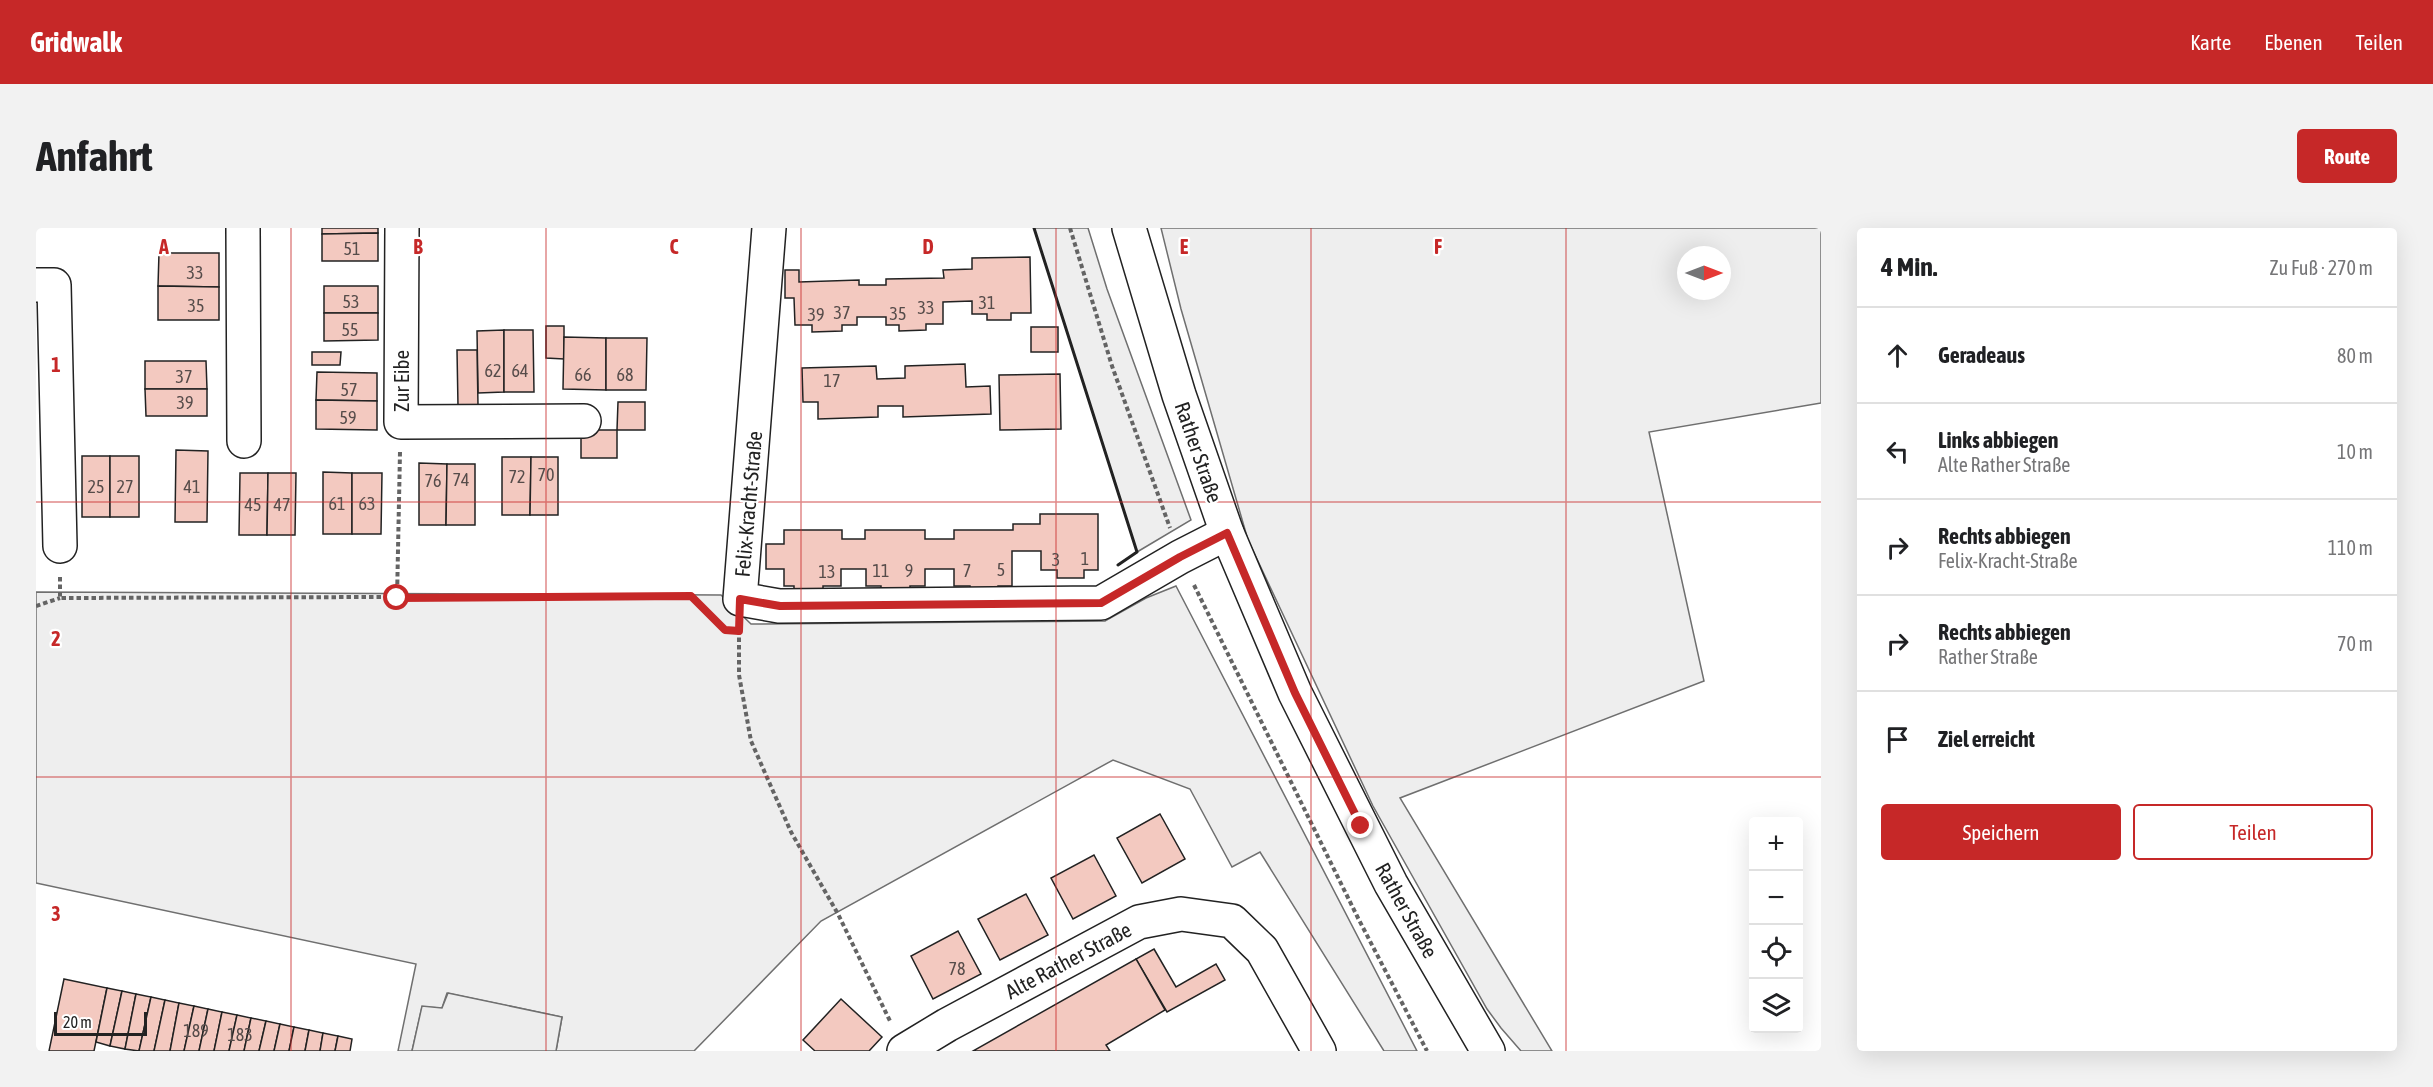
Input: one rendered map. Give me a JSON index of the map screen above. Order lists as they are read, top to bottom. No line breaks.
{"streets":{"street":["Zur Eibe","Rather Straße","Felix-Kracht-Straße","Alte Rather Straße"]},"crossings":[["Rather Straße","Felix-Kracht-Straße"]],"house_numbers":["51","33","53","31","35","33","37","35","39","55","62","64","66","68","37","17","57","39","59","70","72","74","76","25","27","41","61","63","45","47","1","3","5","11","9","7","13","78","189","183"],"scale_bar":"20 m","north":"right","page":{"header":"Gridwalk","nav":["Karte","Ebenen","Teilen"],"buttons":["Route",["Speichern","Teilen"]],"title":"Anfahrt","heading":["4 Min.","Zu Fuß · 270 m"],"list":[["Geradeaus","80 m"],["Links abbiegen","Alte Rather Straße","10 m"],["Rechts abbiegen","Felix-Kracht-Straße","110 m"],["Rechts abbiegen","Rather Straße","70 m"],"Ziel erreicht"],"map_buttons":["+","−"],"scale":"20 m"},"grid":{"columns":["A","B","C","D","E","F"],"rows":["1","2","3"]}}
